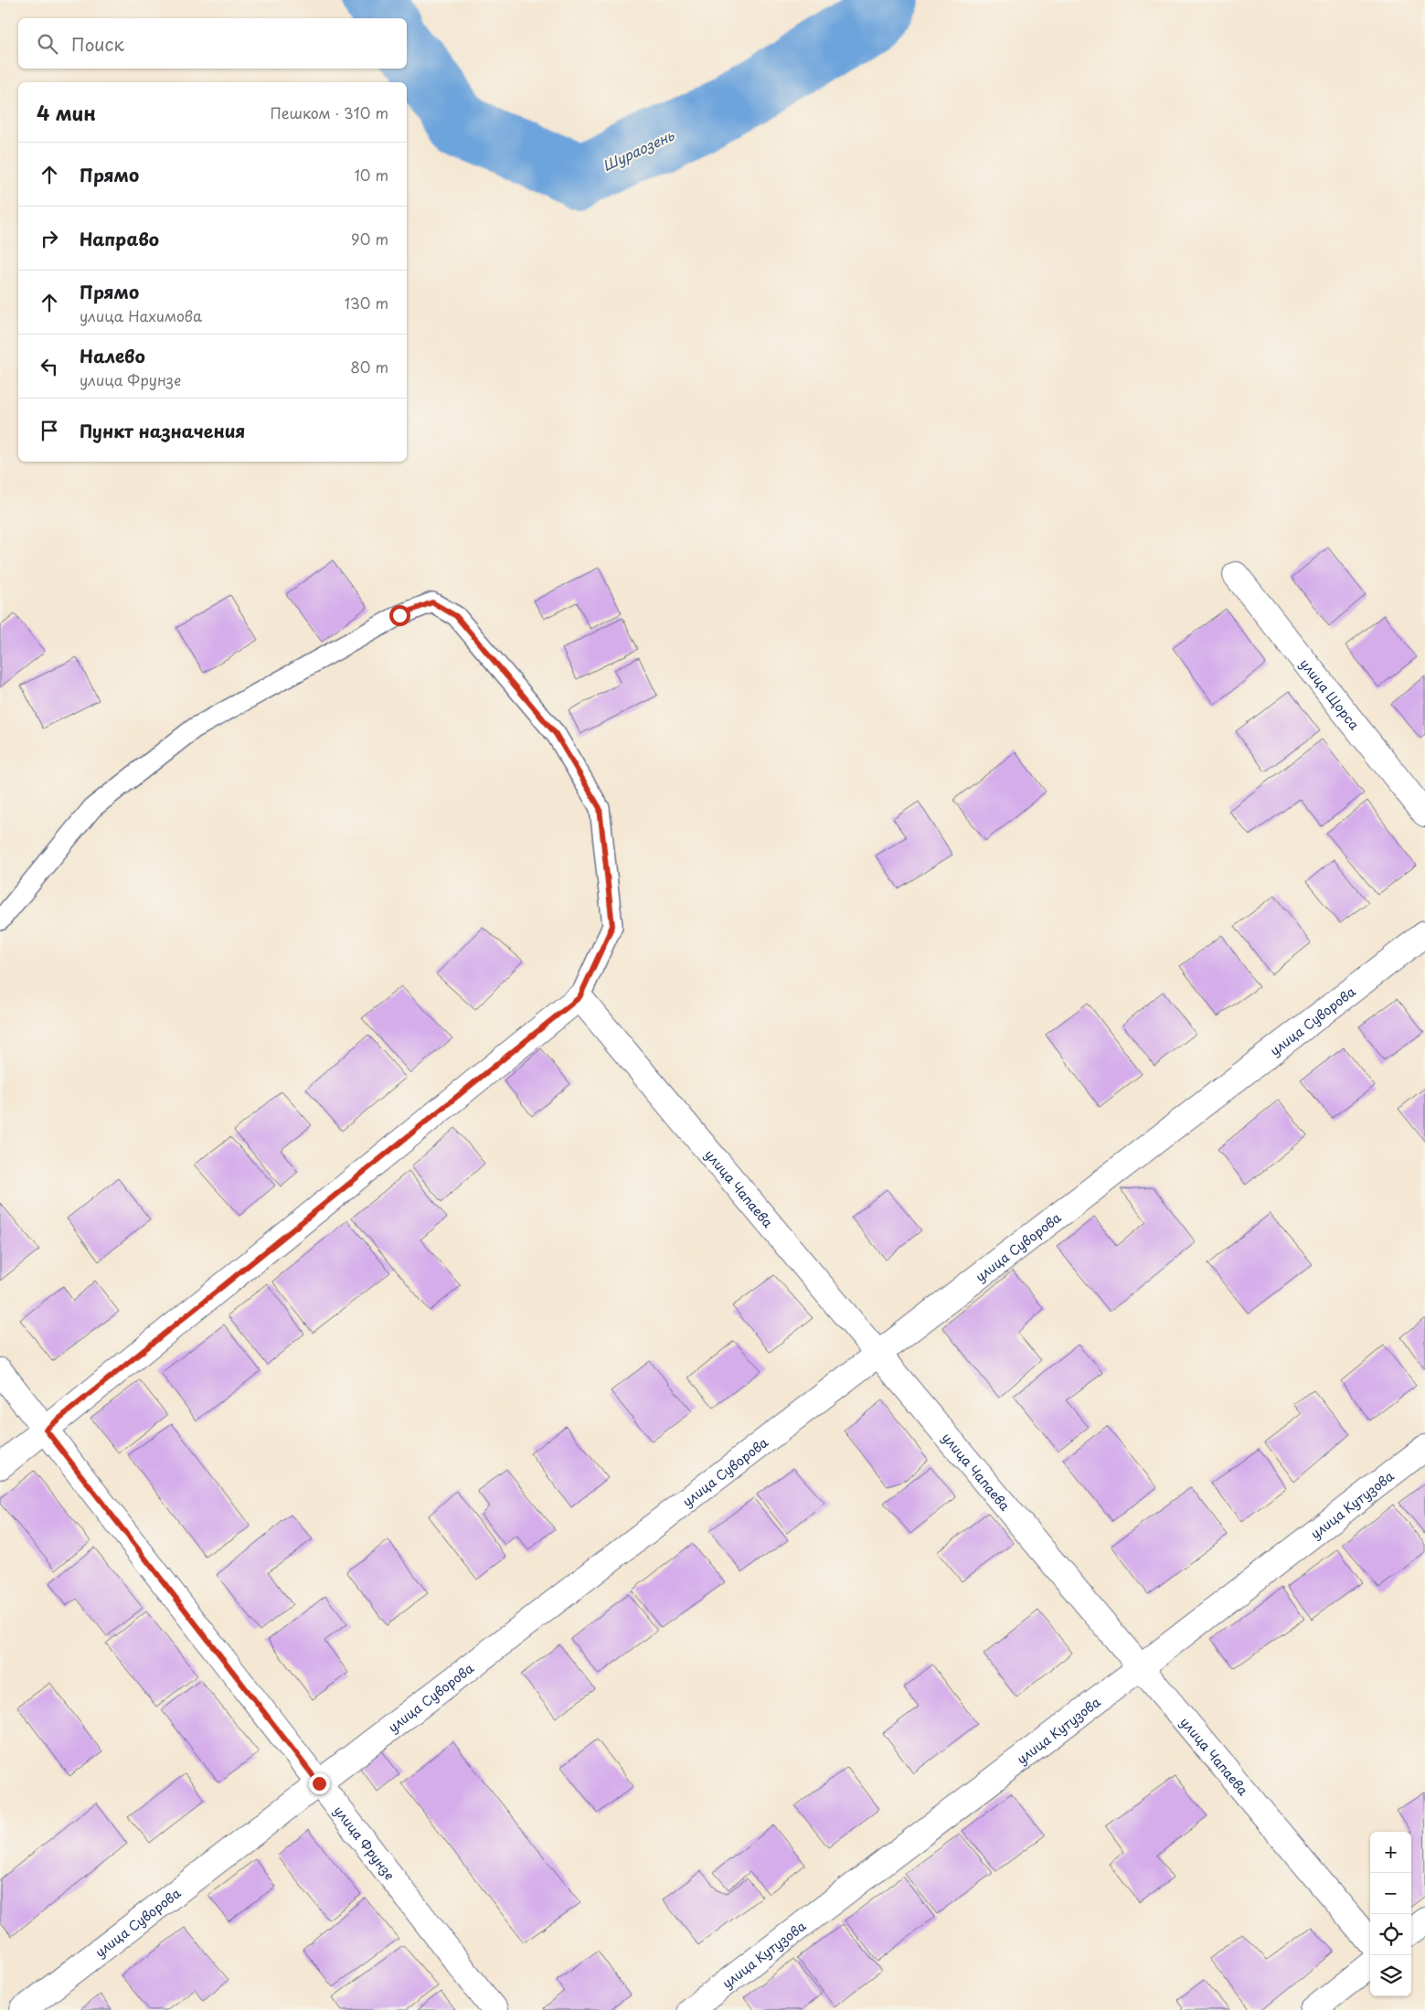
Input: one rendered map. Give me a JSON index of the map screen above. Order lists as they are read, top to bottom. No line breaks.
{"streets":{"street":["улица Щорса","улица Суворова","улица Чапаева","улица Кутузова","улица Фрунзе"]},"crossings":[["улица Суворова","улица Чапаева"],["улица Суворова","улица Фрунзе"],["улица Чапаева","улица Кутузова"]],"water":["Шураозень"],"page":{"search":"Поиск","heading":["4 мин","Пешком · 310 m"],"list":[["Прямо","10 m"],["Направо","90 m"],["Прямо","улица Нахимова","130 m"],["Налево","улица Фрунзе","80 m"],"Пункт назначения"],"map_buttons":["+","−"]}}
